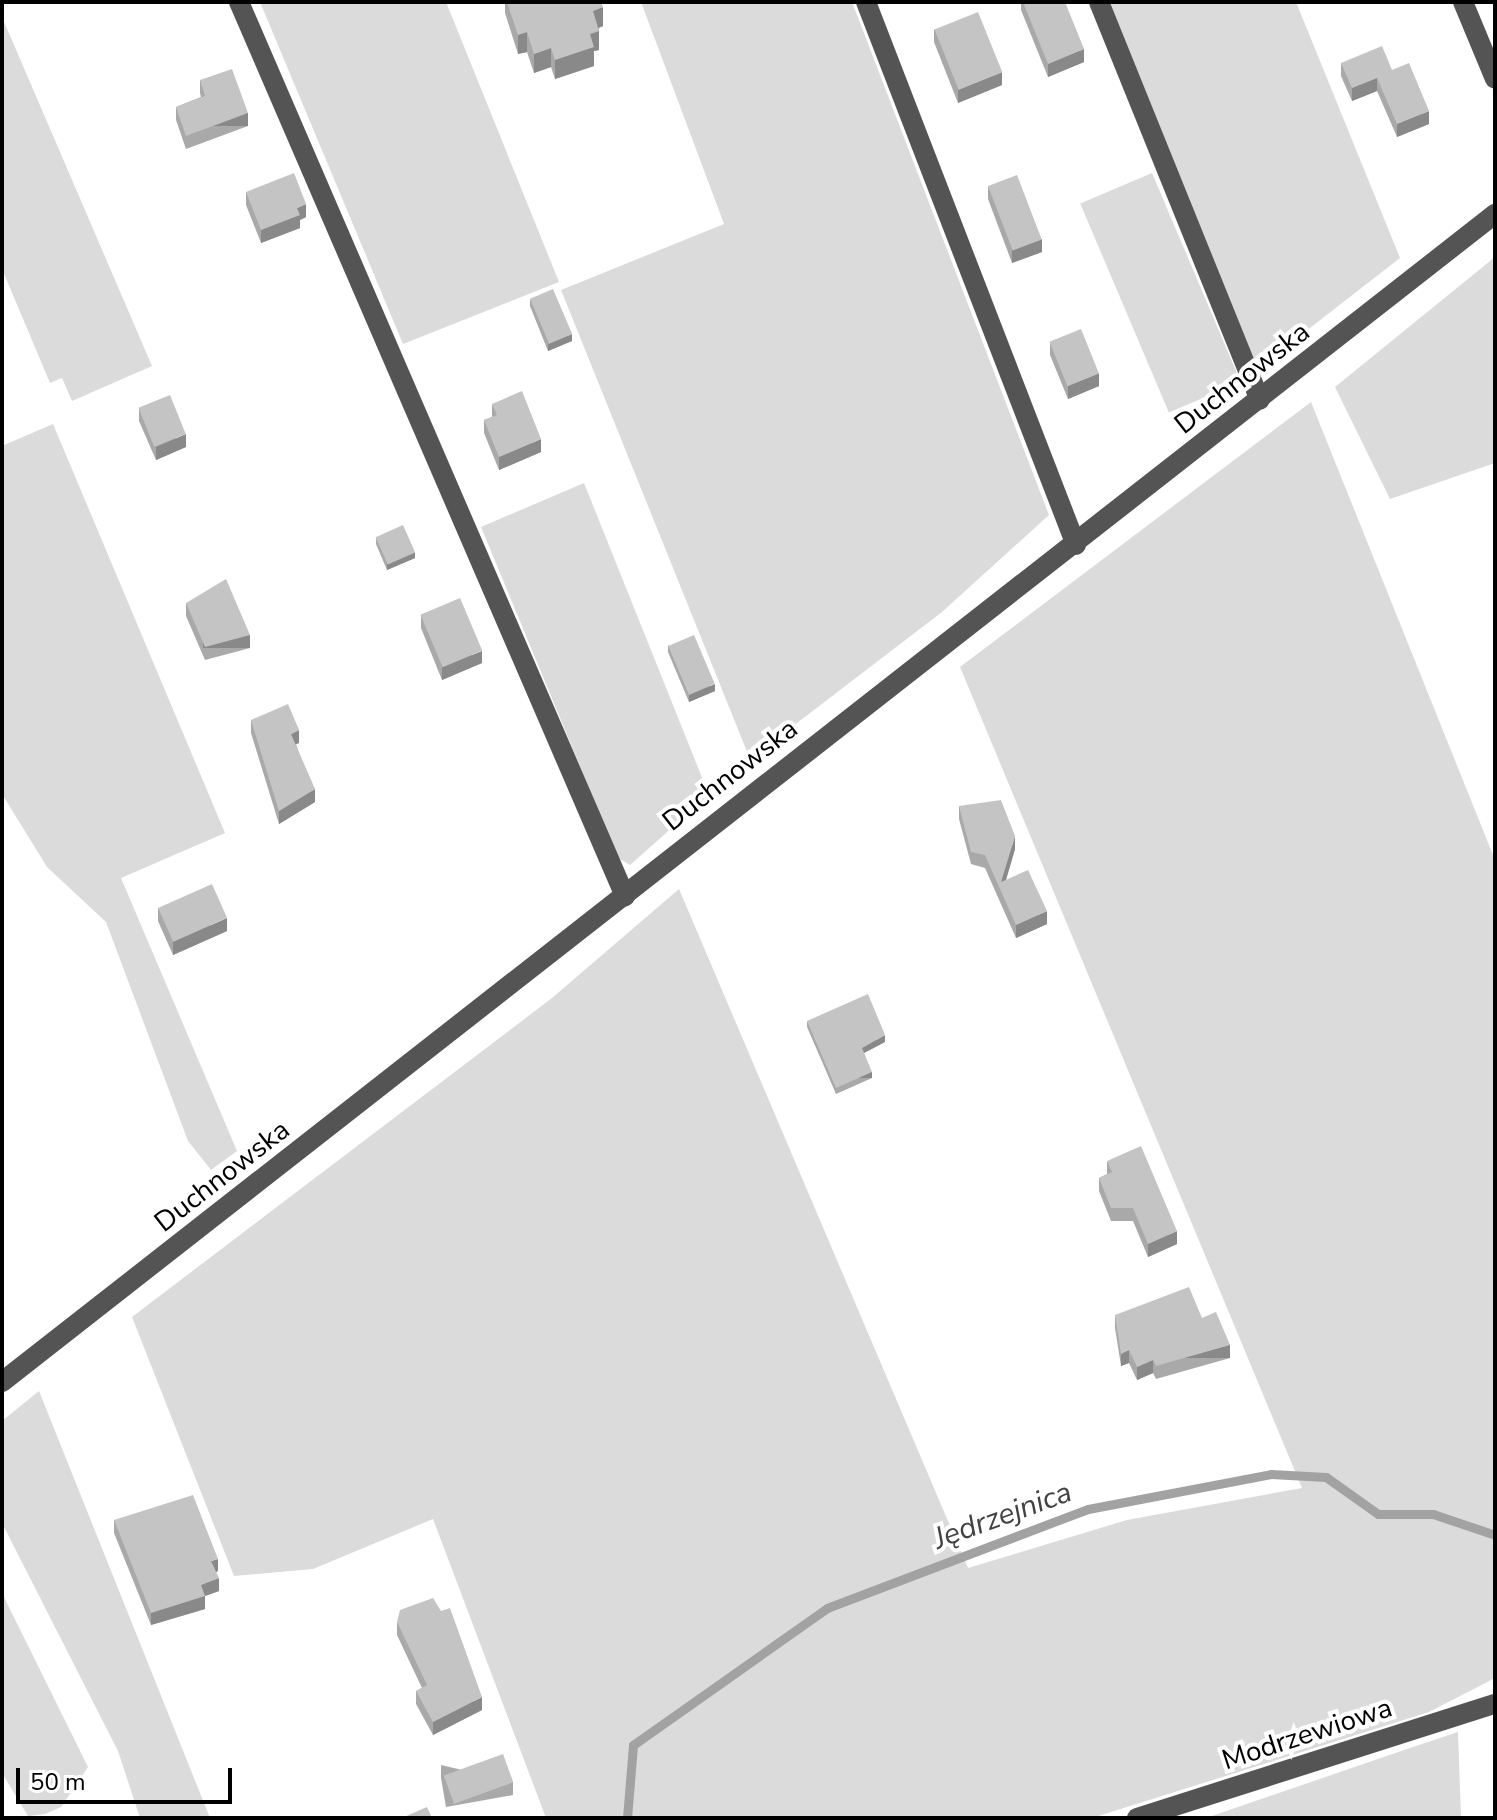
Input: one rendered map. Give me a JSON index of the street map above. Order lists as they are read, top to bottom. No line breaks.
{"streets":{"street":["Duchnowska","Modrzewiowa"]},"water":["Jędrzejnica"],"scale_bar":"50 m"}
